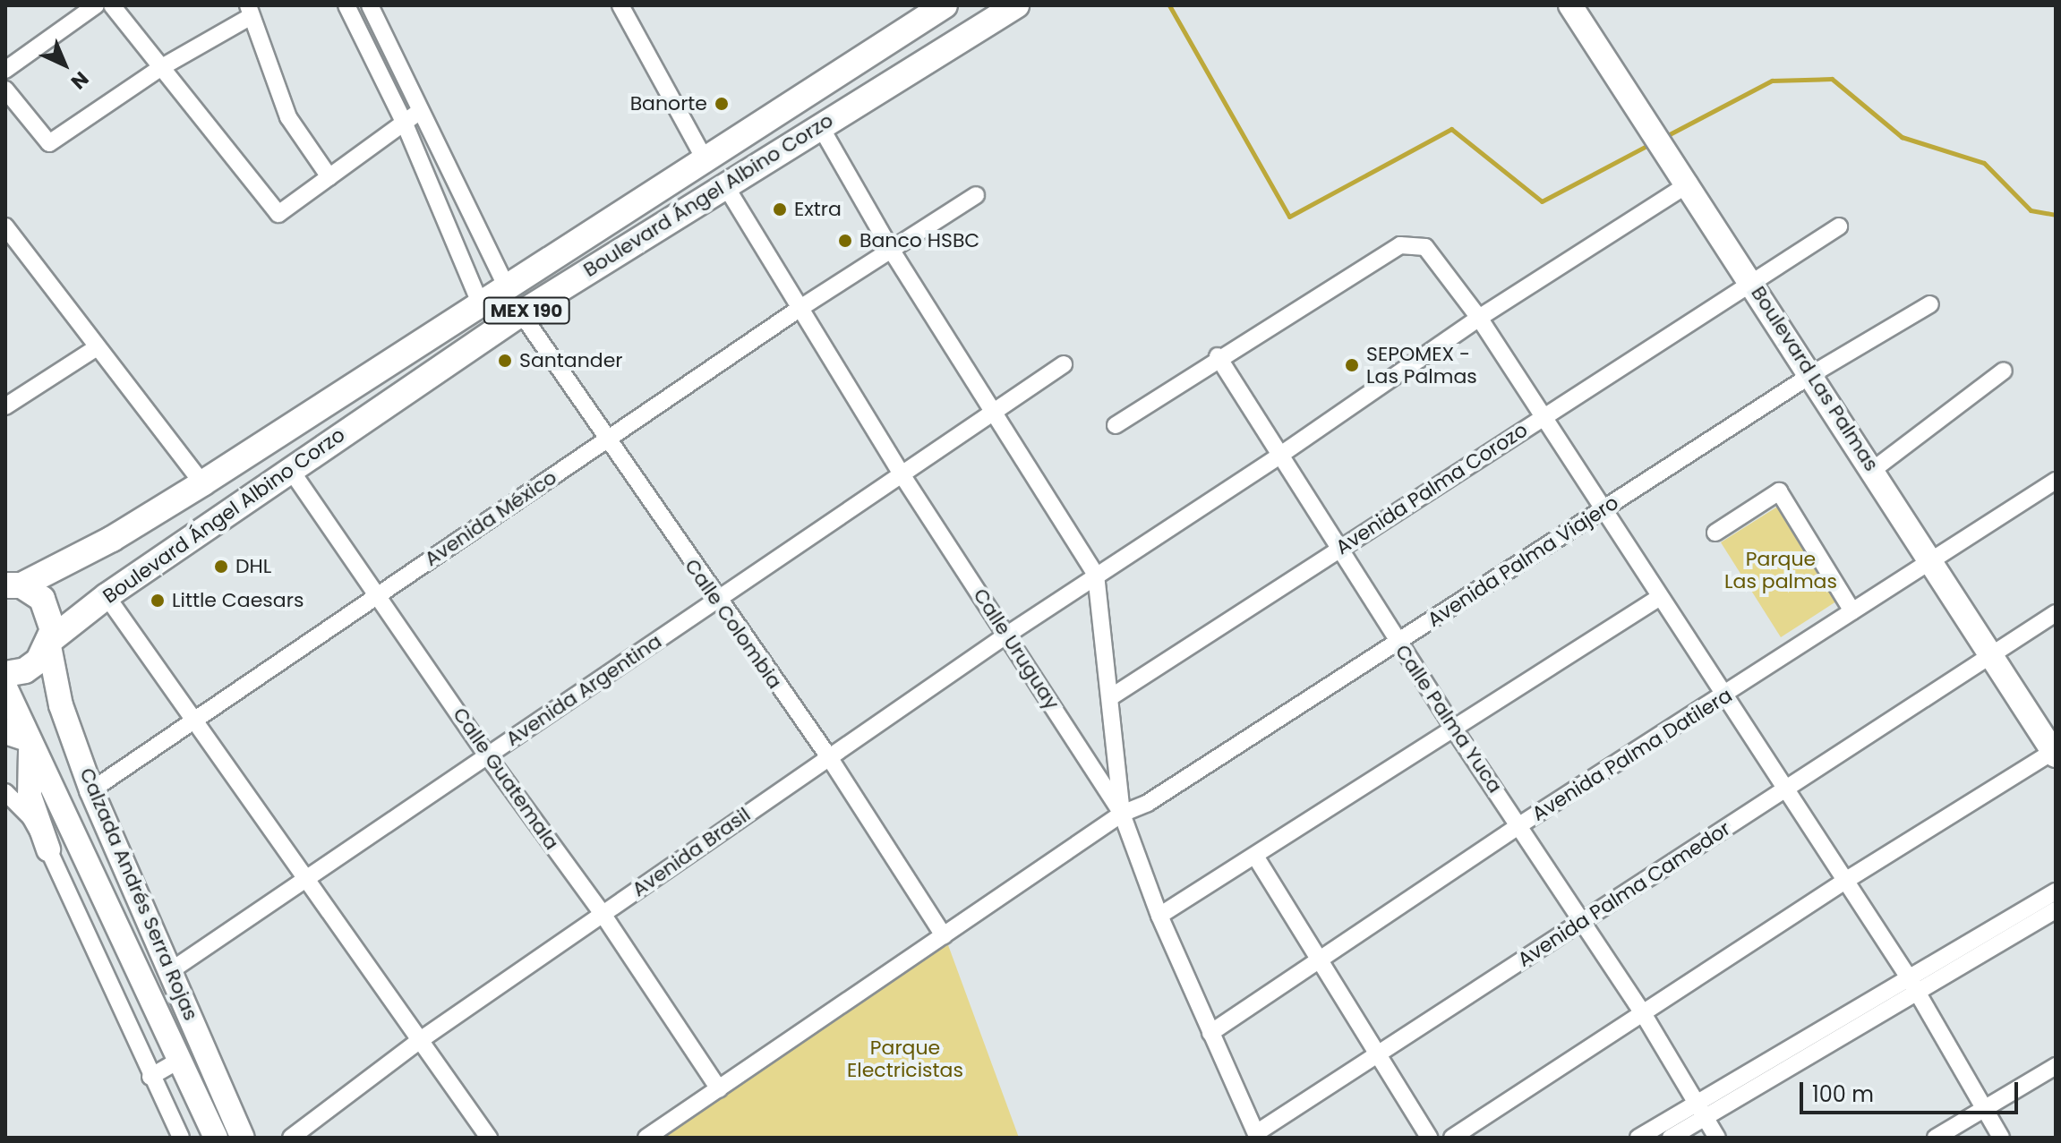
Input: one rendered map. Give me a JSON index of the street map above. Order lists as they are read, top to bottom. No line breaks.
{"streets":{"main road":["Boulevard Ángel Albino Corzo","MEX 190","Boulevard Las Palmas","Calzada Andrés Serra Rojas"],"street":["Avenida Palma Corozo","Avenida México","Avenida Palma Viajero","Calle Colombia","Calle Uruguay","Avenida Argentina","Calle Palma Yuca","Avenida Palma Datilera","Calle Guatemala","Avenida Brasil","Avenida Palma Camedor"]},"crossings":[["Boulevard Ángel Albino Corzo","MEX 190"],["Boulevard Ángel Albino Corzo","Calle Colombia"],["Boulevard Ángel Albino Corzo","Calle Uruguay"],["Boulevard Ángel Albino Corzo","Calle Guatemala"],["Boulevard Ángel Albino Corzo","Calzada Andrés Serra Rojas"],["MEX 190","Calzada Andrés Serra Rojas"],["Boulevard Las Palmas","Avenida Palma Corozo"],["Boulevard Las Palmas","Avenida Palma Viajero"],["Boulevard Las Palmas","Avenida Palma Datilera"],["Boulevard Las Palmas","Avenida Brasil"],["Boulevard Las Palmas","Avenida Palma Camedor"],["Avenida Palma Corozo","Calle Palma Yuca"],["Avenida México","Calle Colombia"],["Avenida México","Calle Uruguay"],["Avenida México","Calle Guatemala"],["Avenida México","Calzada Andrés Serra Rojas"],["Avenida Palma Viajero","Calle Colombia"],["Avenida Palma Viajero","Calle Uruguay"],["Avenida Palma Viajero","Calle Palma Yuca"],["Avenida Palma Viajero","Calle Guatemala"],["Calle Colombia","Avenida Argentina"],["Calle Colombia","Avenida Brasil"],["Calle Uruguay","Avenida Argentina"],["Calle Uruguay","Avenida Palma Datilera"],["Calle Uruguay","Avenida Brasil"],["Calle Uruguay","Avenida Palma Camedor"],["Avenida Argentina","Calle Guatemala"],["Avenida Argentina","Calzada Andrés Serra Rojas"],["Calle Palma Yuca","Avenida Palma Datilera"],["Calle Palma Yuca","Avenida Brasil"],["Calle Palma Yuca","Avenida Palma Camedor"],["Calle Guatemala","Avenida Brasil"]],"parks":["Parque Las palmas","Parque Electricistas"],"places":["Banorte","Extra","Banco HSBC","Santander","SEPOMEX - Las Palmas","DHL","Little Caesars"],"scale_bar":"100 m","north":"bottom right"}
